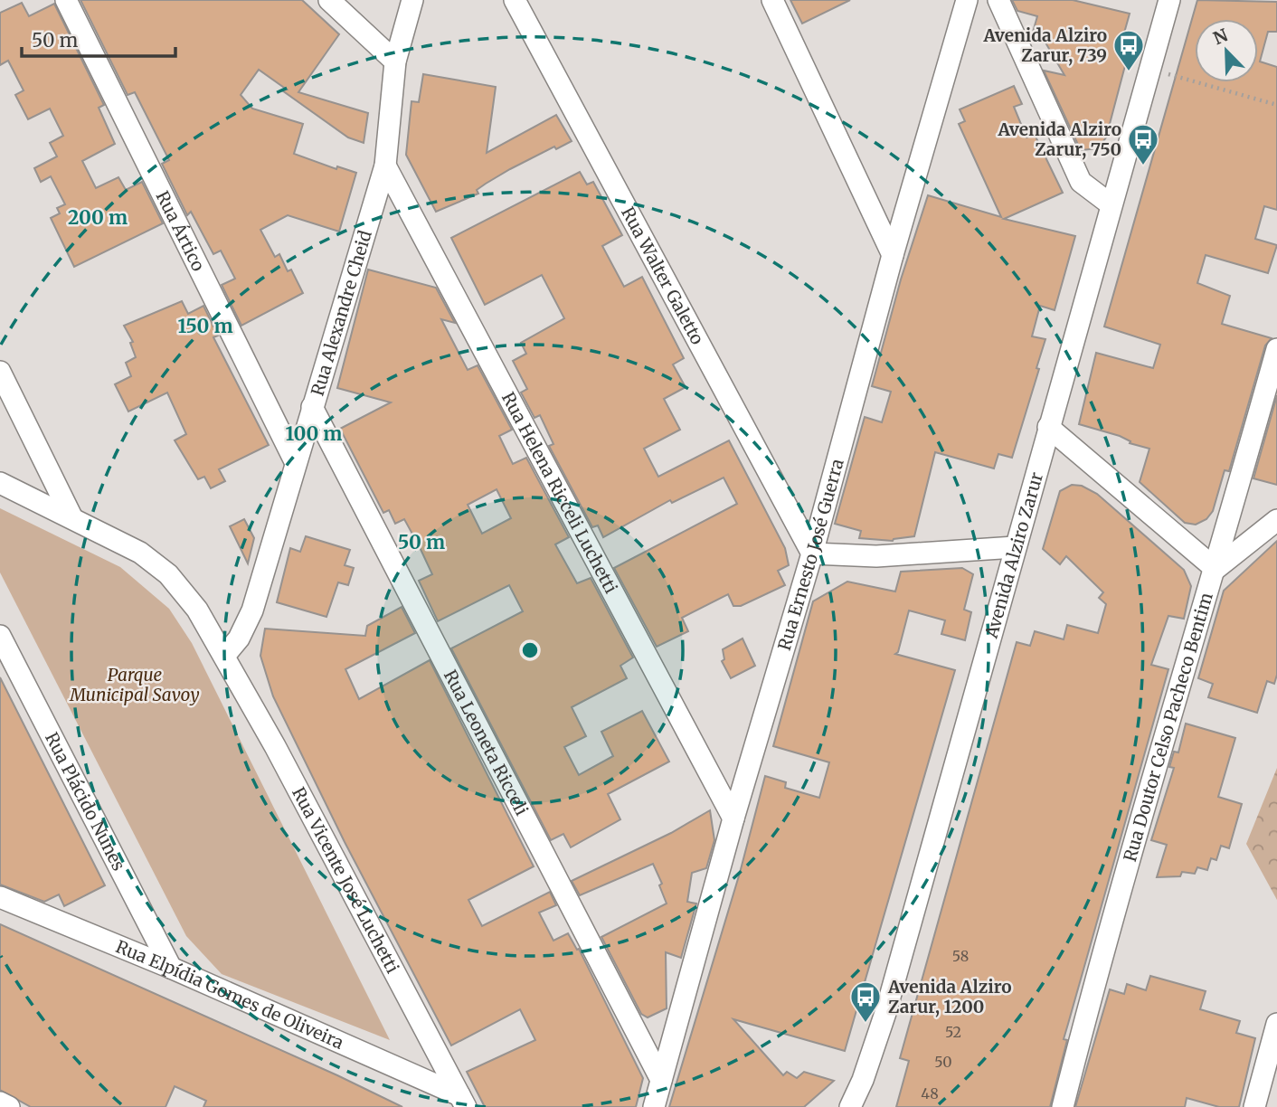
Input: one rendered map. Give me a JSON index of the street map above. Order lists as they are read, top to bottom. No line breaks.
{"streets":{"street":["Rua Ártico","Rua Walter Galetto","Rua Alexandre Cheid","Rua Helena Ricceli Luchetti","Rua Ernesto José Guerra","Avenida Alziro Zarur","Rua Doutor Celso Pacheco Bentim","Rua Leoneta Ricceli","Rua Plácido Nunes","Rua Vicente José Luchetti","Rua Elpídia Gomes de Oliveira"]},"crossings":[["Rua Ártico","Rua Alexandre Cheid"],["Rua Walter Galetto","Rua Ernesto José Guerra"],["Rua Alexandre Cheid","Rua Helena Ricceli Luchetti"],["Rua Alexandre Cheid","Rua Leoneta Ricceli"],["Rua Alexandre Cheid","Rua Vicente José Luchetti"],["Rua Helena Ricceli Luchetti","Rua Ernesto José Guerra"],["Rua Ernesto José Guerra","Rua Leoneta Ricceli"],["Rua Plácido Nunes","Rua Elpídia Gomes de Oliveira"],["Rua Vicente José Luchetti","Rua Elpídia Gomes de Oliveira"]],"parks":["Parque Municipal Savoy"],"places":{"bus stop":["Avenida Alziro Zarur, 739","Avenida Alziro Zarur, 750","Avenida Alziro Zarur, 1200"]},"house_numbers":["58","52","50","48"],"scale_bar":"50 m","north":"top left","rings":["200 m","150 m","100 m","50 m"]}
